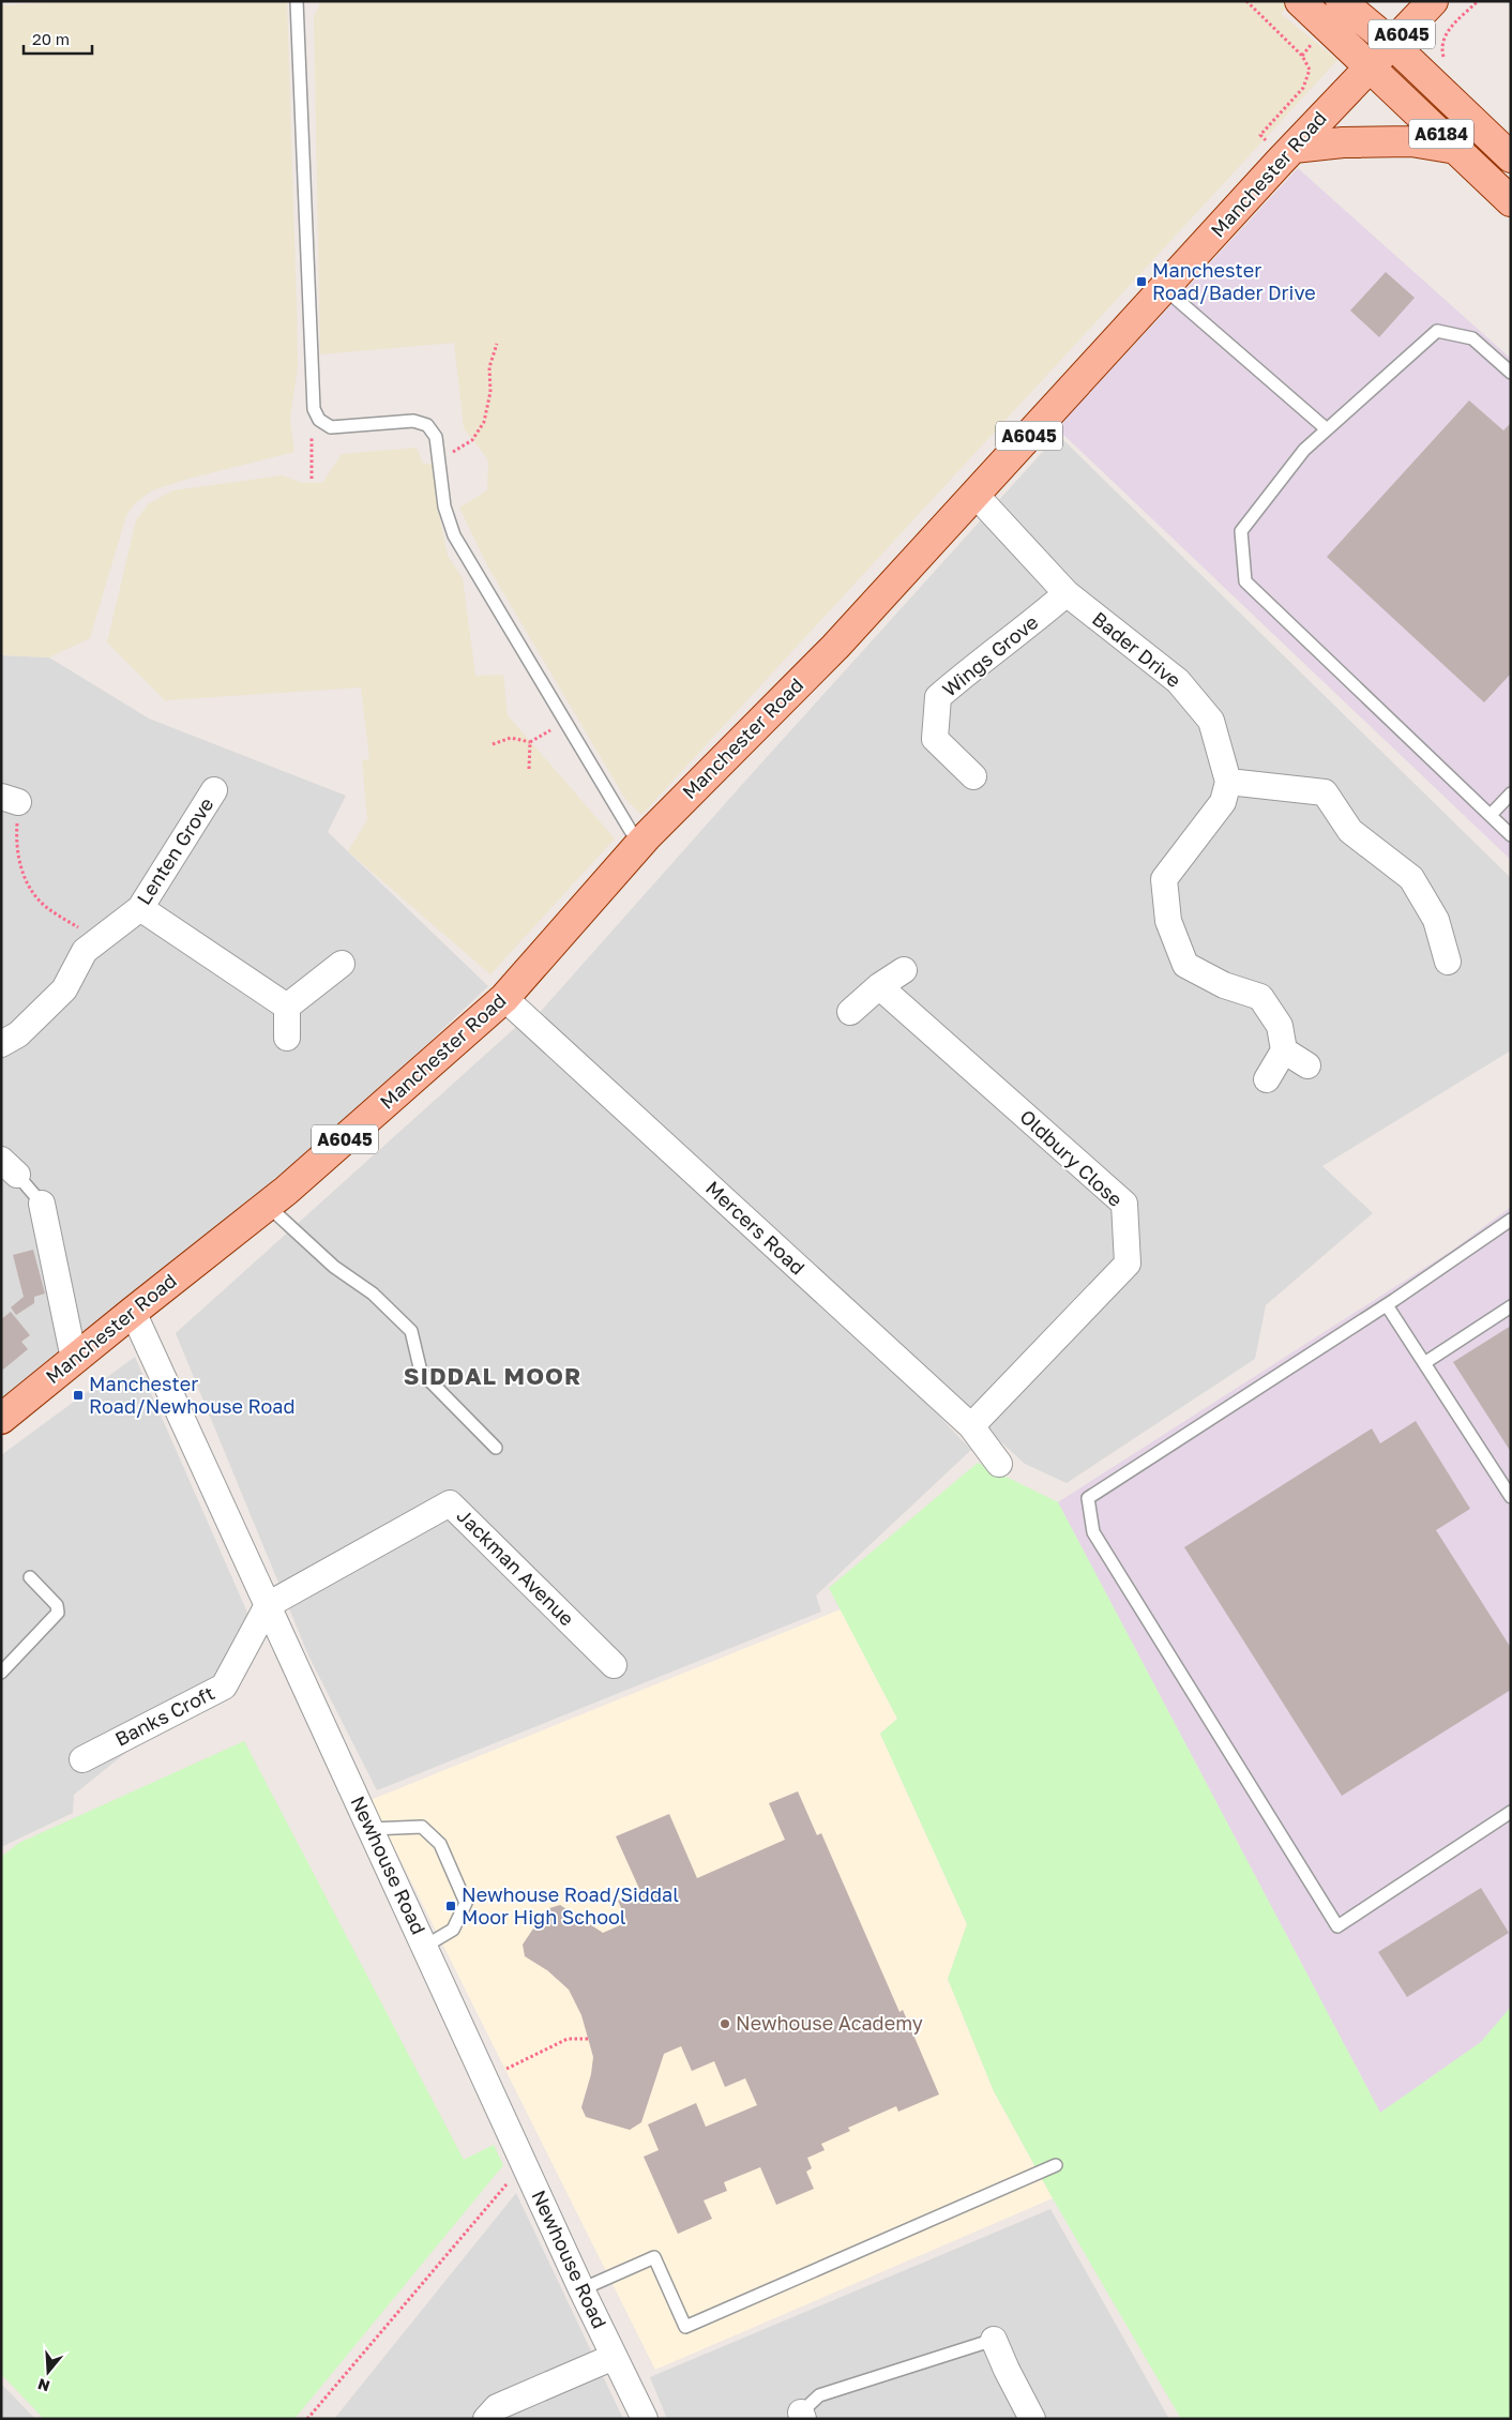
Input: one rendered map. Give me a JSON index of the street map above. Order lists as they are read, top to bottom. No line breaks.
{"streets":{"main road":["A6045","A6184","Manchester Road"],"street":["Bader Drive","Wings Grove","Lenten Grove","Oldbury Close","Mercers Road","Jackman Avenue","Banks Croft","Newhouse Road"]},"crossings":[["A6184","Manchester Road"],["Manchester Road","Bader Drive"],["Manchester Road","Mercers Road"],["Manchester Road","Newhouse Road"],["Bader Drive","Wings Grove"],["Oldbury Close","Mercers Road"],["Jackman Avenue","Banks Croft"],["Jackman Avenue","Newhouse Road"],["Banks Croft","Newhouse Road"]],"districts":["SIDDAL MOOR"],"places":{"transit":["Manchester Road/Bader Drive","Manchester Road/Newhouse Road","Newhouse Road/Siddal Moor High School"],"other":["Newhouse Academy"]},"scale_bar":"20 m","north":"bottom"}
